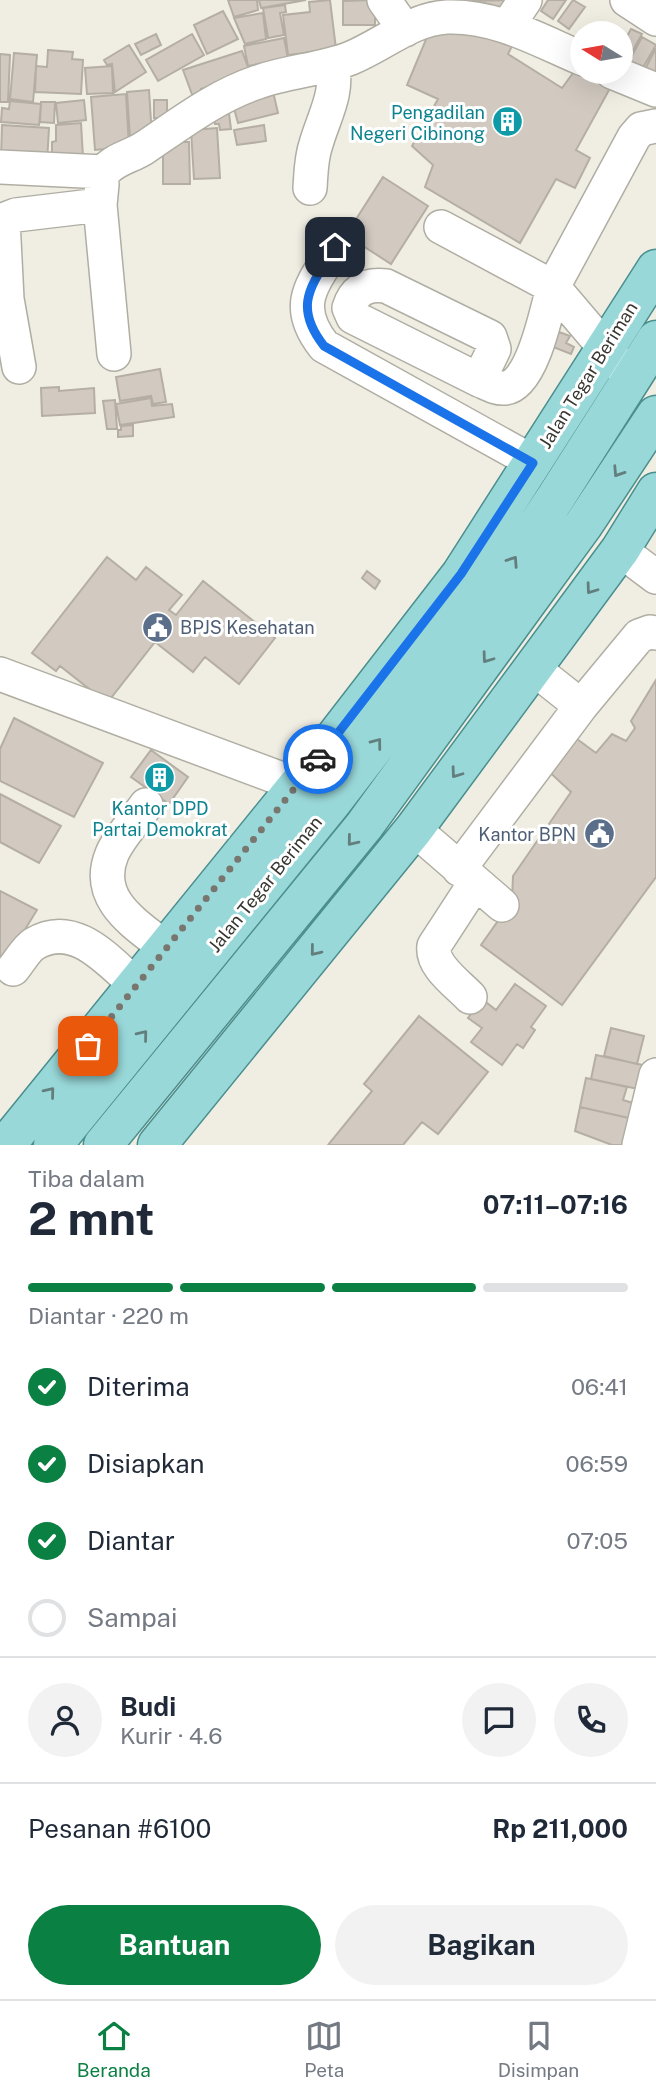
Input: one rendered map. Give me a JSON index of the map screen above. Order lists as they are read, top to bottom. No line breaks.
{"streets":{"main road":["Jalan Tegar Beriman"]},"places":{"building":["Pengadilan Negeri Cibinong","Kantor DPD Partai Demokrat"],"public building":["BPJS Kesehatan","Kantor BPN"]},"north":"left","page":{"heading":["2 mnt","Tiba dalam","07:11–07:16"],"panel":["Budi","Kurir · 4.6","Pesanan #6100","Rp 211,000"],"bar":"Diantar · 220 m","list":[["Diterima","06:41"],["Disiapkan","06:59"],["Diantar","07:05"],"Sampai"],"buttons":["Bantuan","Bagikan"],"tabs":["Beranda","Peta","Disimpan"]}}
